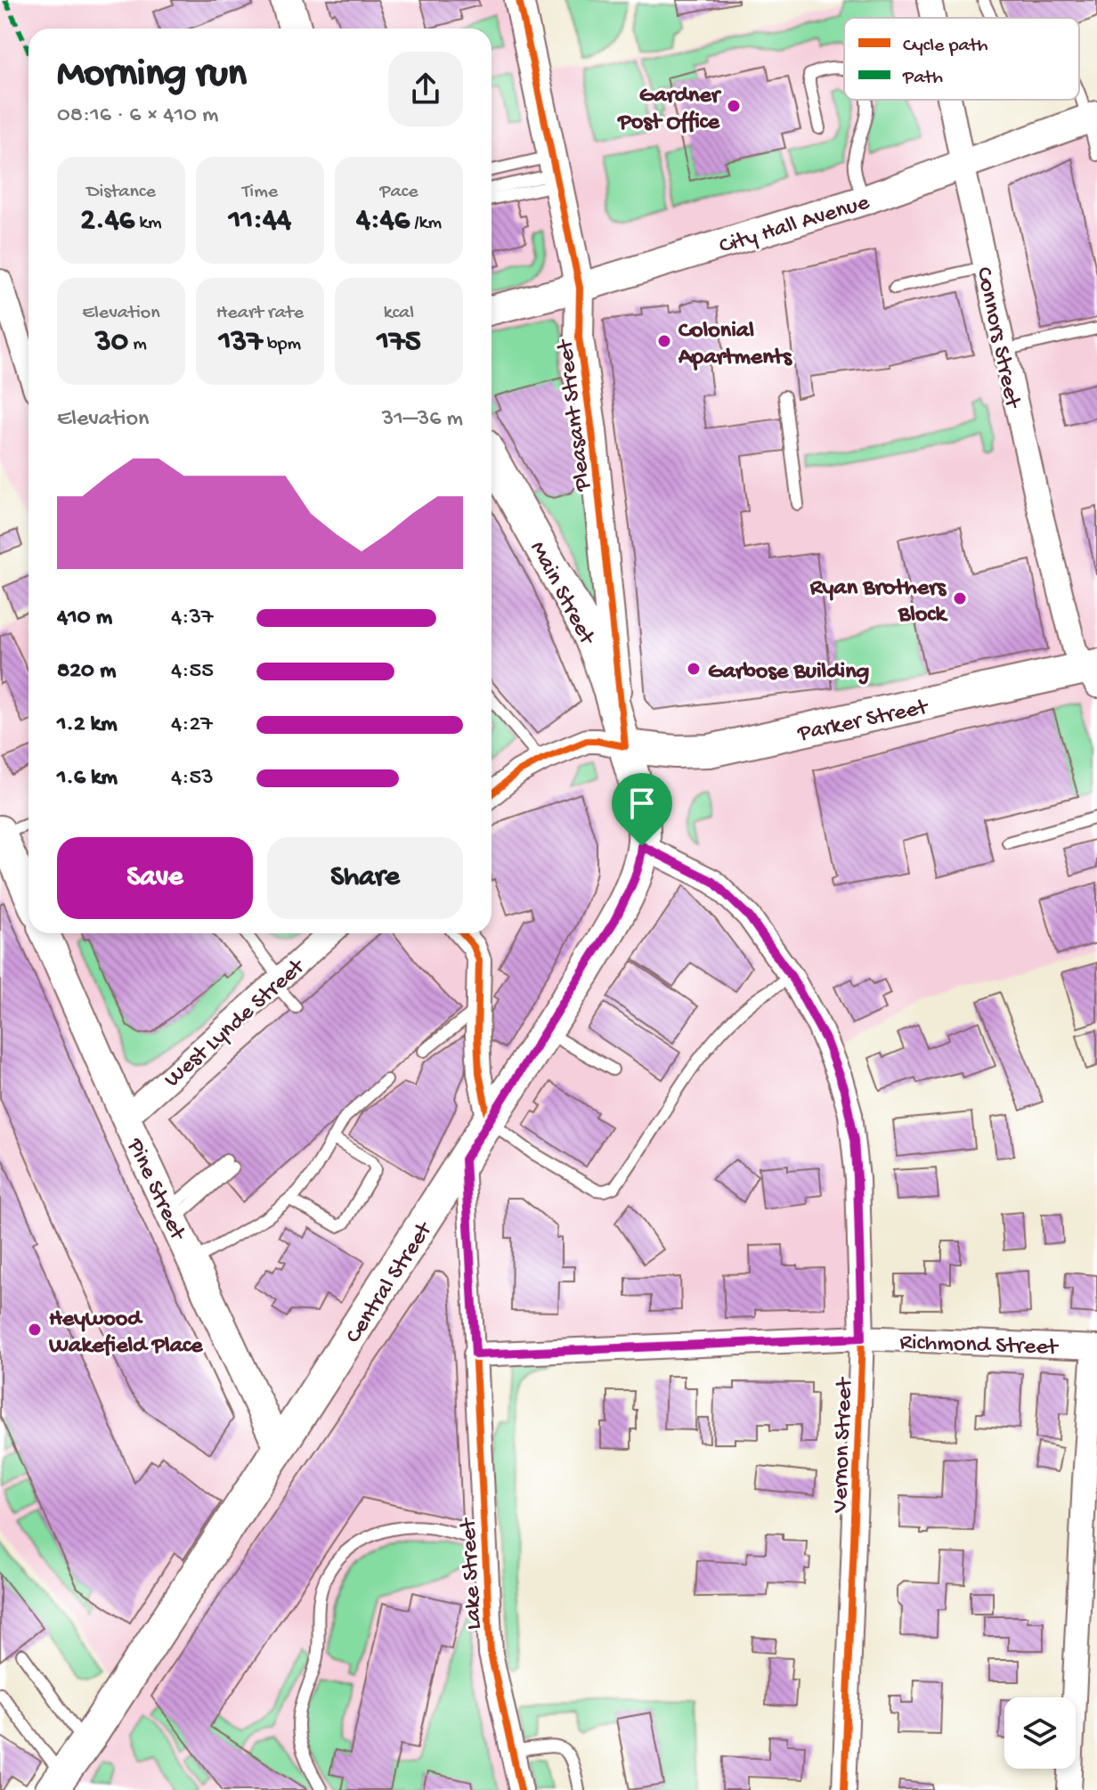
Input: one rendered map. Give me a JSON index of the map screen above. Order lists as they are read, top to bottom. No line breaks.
{"streets":{"main road":["Main Street","Parker Street","Central Street"],"street":["City Hall Avenue","Connors Street","Pleasant Street","West Lynde Street","Pine Street","Richmond Street","Vernon Street","Lake Street"]},"crossings":[["City Hall Avenue","Connors Street"],["City Hall Avenue","Pleasant Street"],["Connors Street","Parker Street"],["Pleasant Street","Main Street"],["Pleasant Street","Parker Street"],["Pleasant Street","Central Street"],["Main Street","Parker Street"],["Main Street","Central Street"],["Parker Street","Central Street"],["West Lynde Street","Pine Street"],["Pine Street","Central Street"],["Central Street","Vernon Street"],["Richmond Street","Vernon Street"],["Richmond Street","Lake Street"]],"places":["Gardner Post Office","Colonial Apartments","Ryan Brothers Block","Garbose Building","Heywood Wakefield Place"],"legend":["Cycle path","Path"],"page":{"heading":["Morning run","08:16 · 6 × 410 m"],"stats":[["Distance","2.46 km"],["Time","11:44"],["Pace","4:46 /km"],["Elevation","30 m"],["Heart rate","137 bpm"],["kcal","175"]],"chart":["Elevation","31–36 m"],"list":[{"name":"410 m","note":"4:37"},{"name":"820 m","note":"4:55"},{"name":"1.2 km","note":"4:27"},{"name":"1.6 km","note":"4:53"}],"buttons":["Save","Share"]}}
